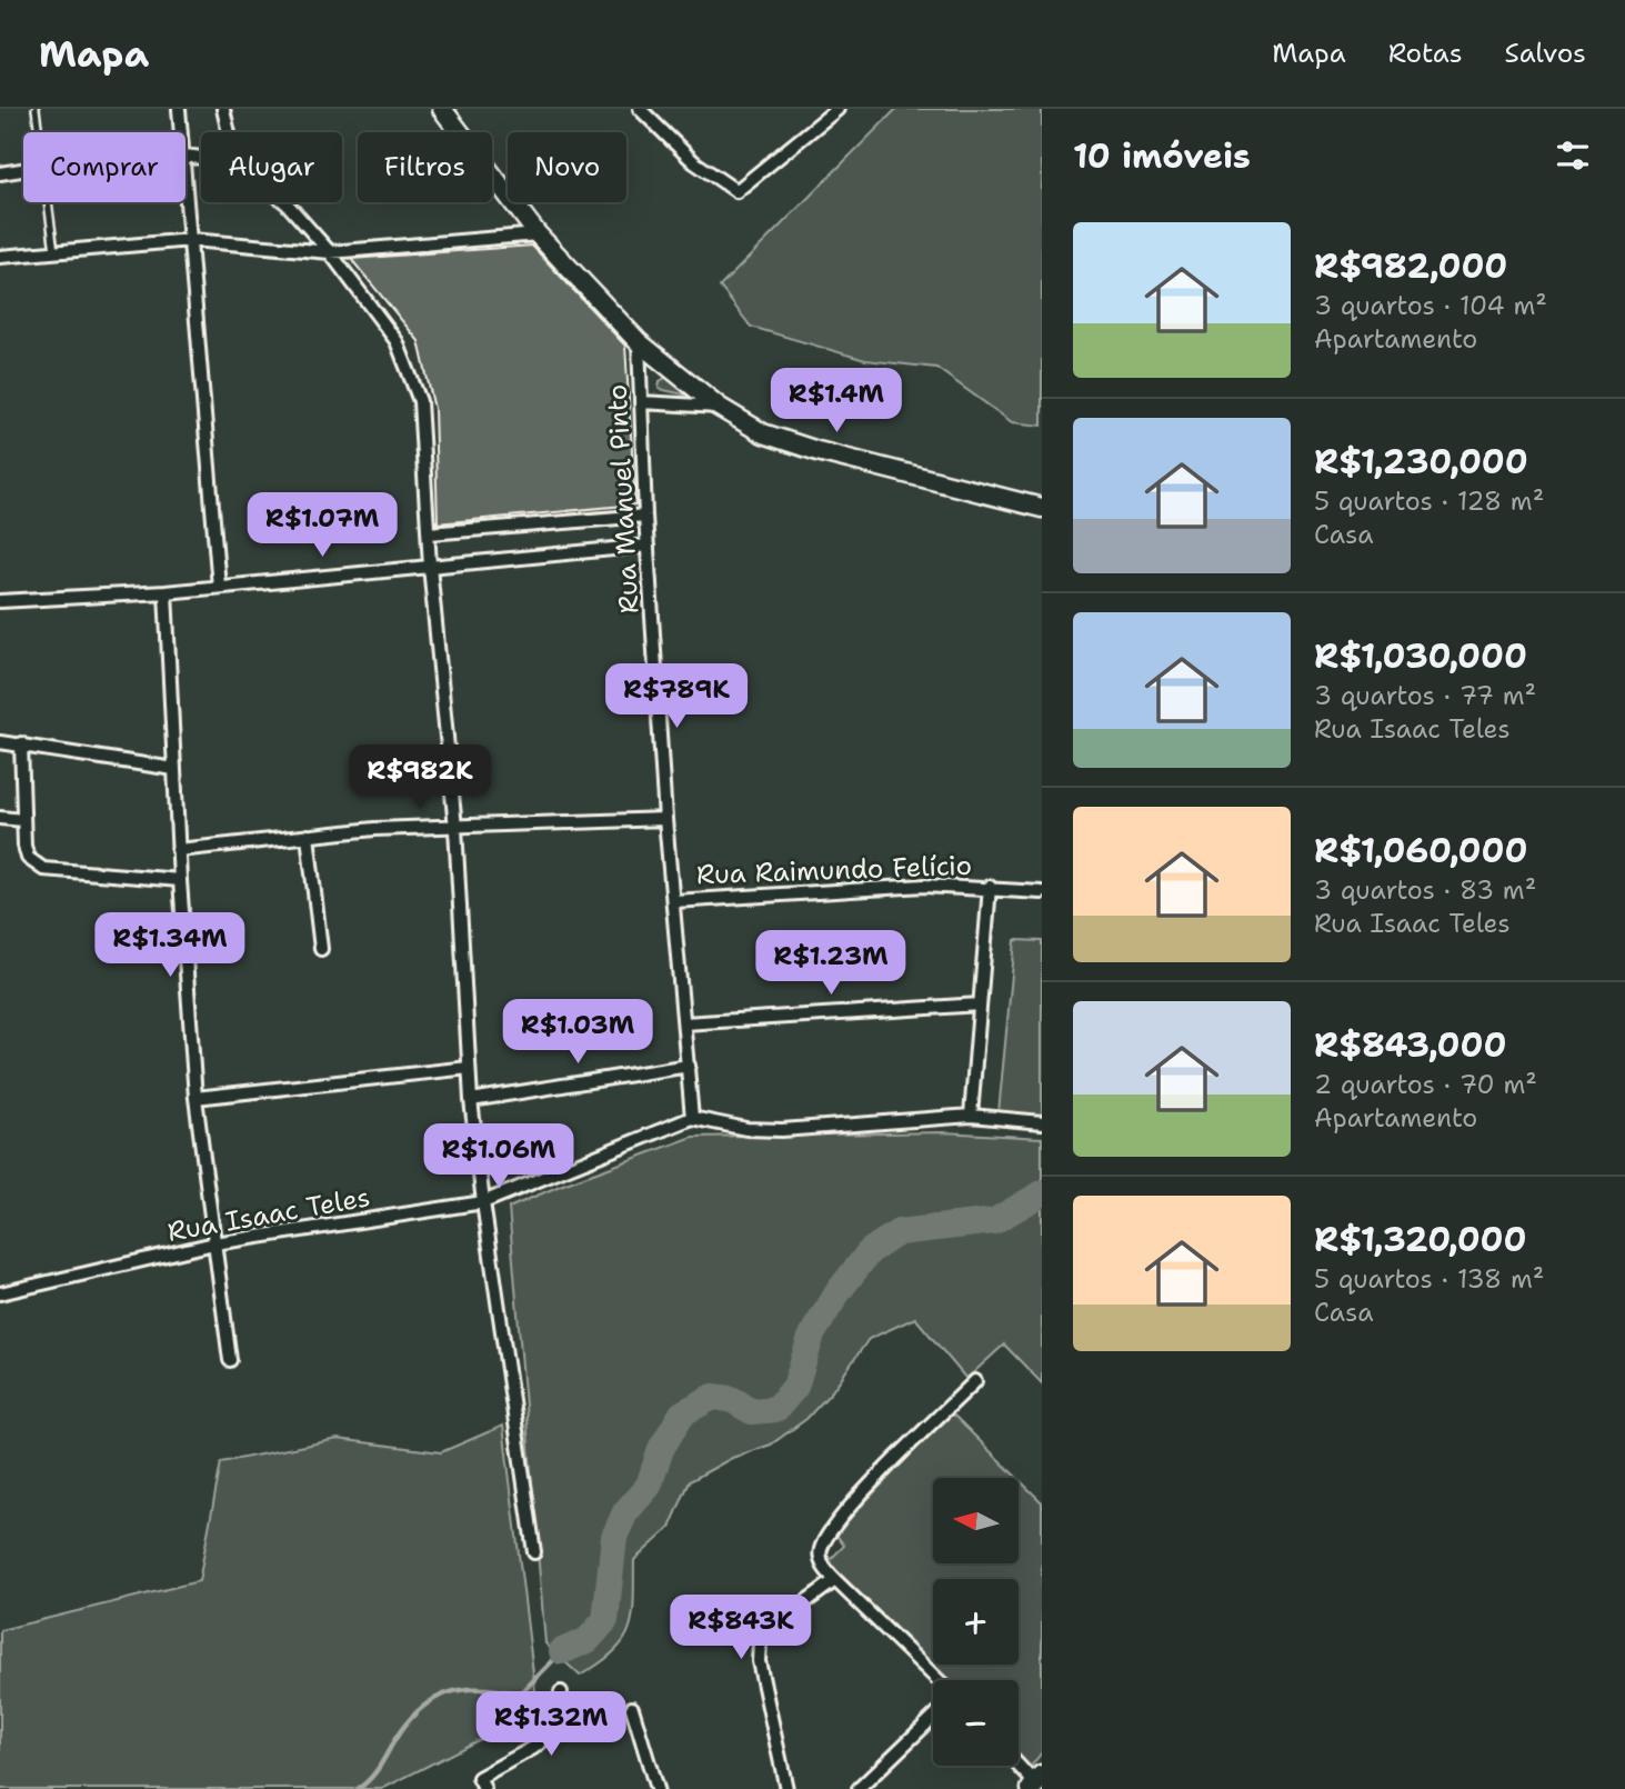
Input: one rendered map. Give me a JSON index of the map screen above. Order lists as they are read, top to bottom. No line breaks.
{"streets":{"street":["Rua Manuel Pinto","Rua Raimundo Felício","Rua Isaac Teles"]},"crossings":[["Rua Manuel Pinto","Rua Raimundo Felício"],["Rua Manuel Pinto","Rua Isaac Teles"]],"north":"left","page":{"header":"Mapa","nav":["Mapa","Rotas","Salvos"],"heading":"10 imóveis","chip":["Comprar","Alugar","Filtros","Novo"],"list":[{"name":"R$982,000","note":"3 quartos · 104 m² · Apartamento"},{"name":"R$1,230,000","note":"5 quartos · 128 m² · Casa"},{"name":"R$1,030,000","note":"3 quartos · 77 m² · Rua Isaac Teles"},{"name":"R$1,060,000","note":"3 quartos · 83 m² · Rua Isaac Teles"},{"name":"R$843,000","note":"2 quartos · 70 m² · Apartamento"},{"name":"R$1,320,000","note":"5 quartos · 138 m² · Casa"}],"price":["R$1.4M","R$1.07M","R$789K","R$982K","R$1.34M","R$1.23M","R$1.03M","R$1.06M","R$843K","R$1.32M"],"map_buttons":["+","−"]}}
